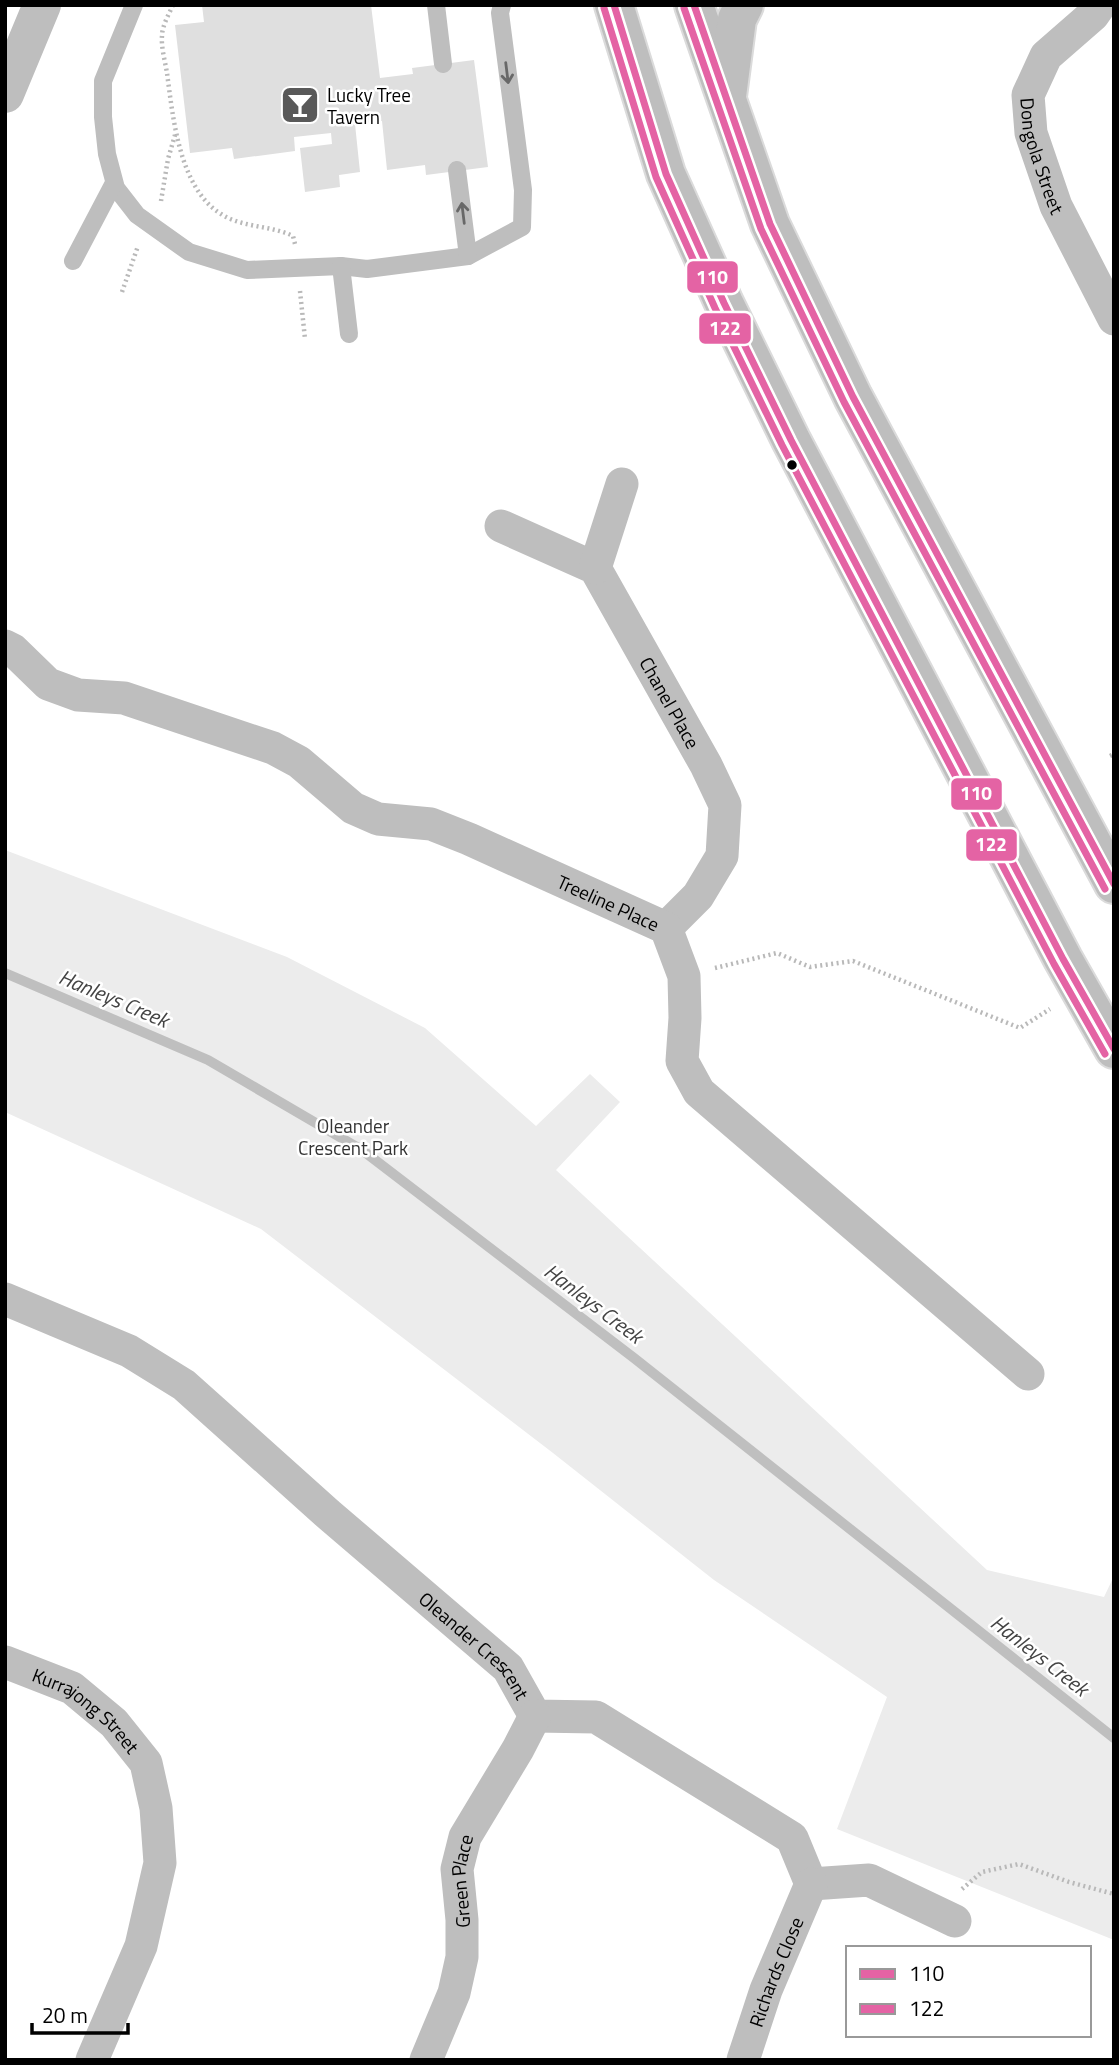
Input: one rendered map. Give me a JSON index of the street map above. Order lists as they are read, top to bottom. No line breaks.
{"streets":{"street":["Dongola Street","Chanel Place","Treeline Place","Oleander Crescent","Kurrajong Street","Green Place","Richards Close"]},"crossings":[["Chanel Place","Treeline Place"],["Oleander Crescent","Green Place"],["Oleander Crescent","Richards Close"]],"water":["Hanleys Creek"],"parks":["Oleander Crescent Park"],"places":{"bar":["Lucky Tree Tavern"]},"lines":["transit line 110","transit line 122"],"legend":["110","122"],"scale_bar":"20 m"}
